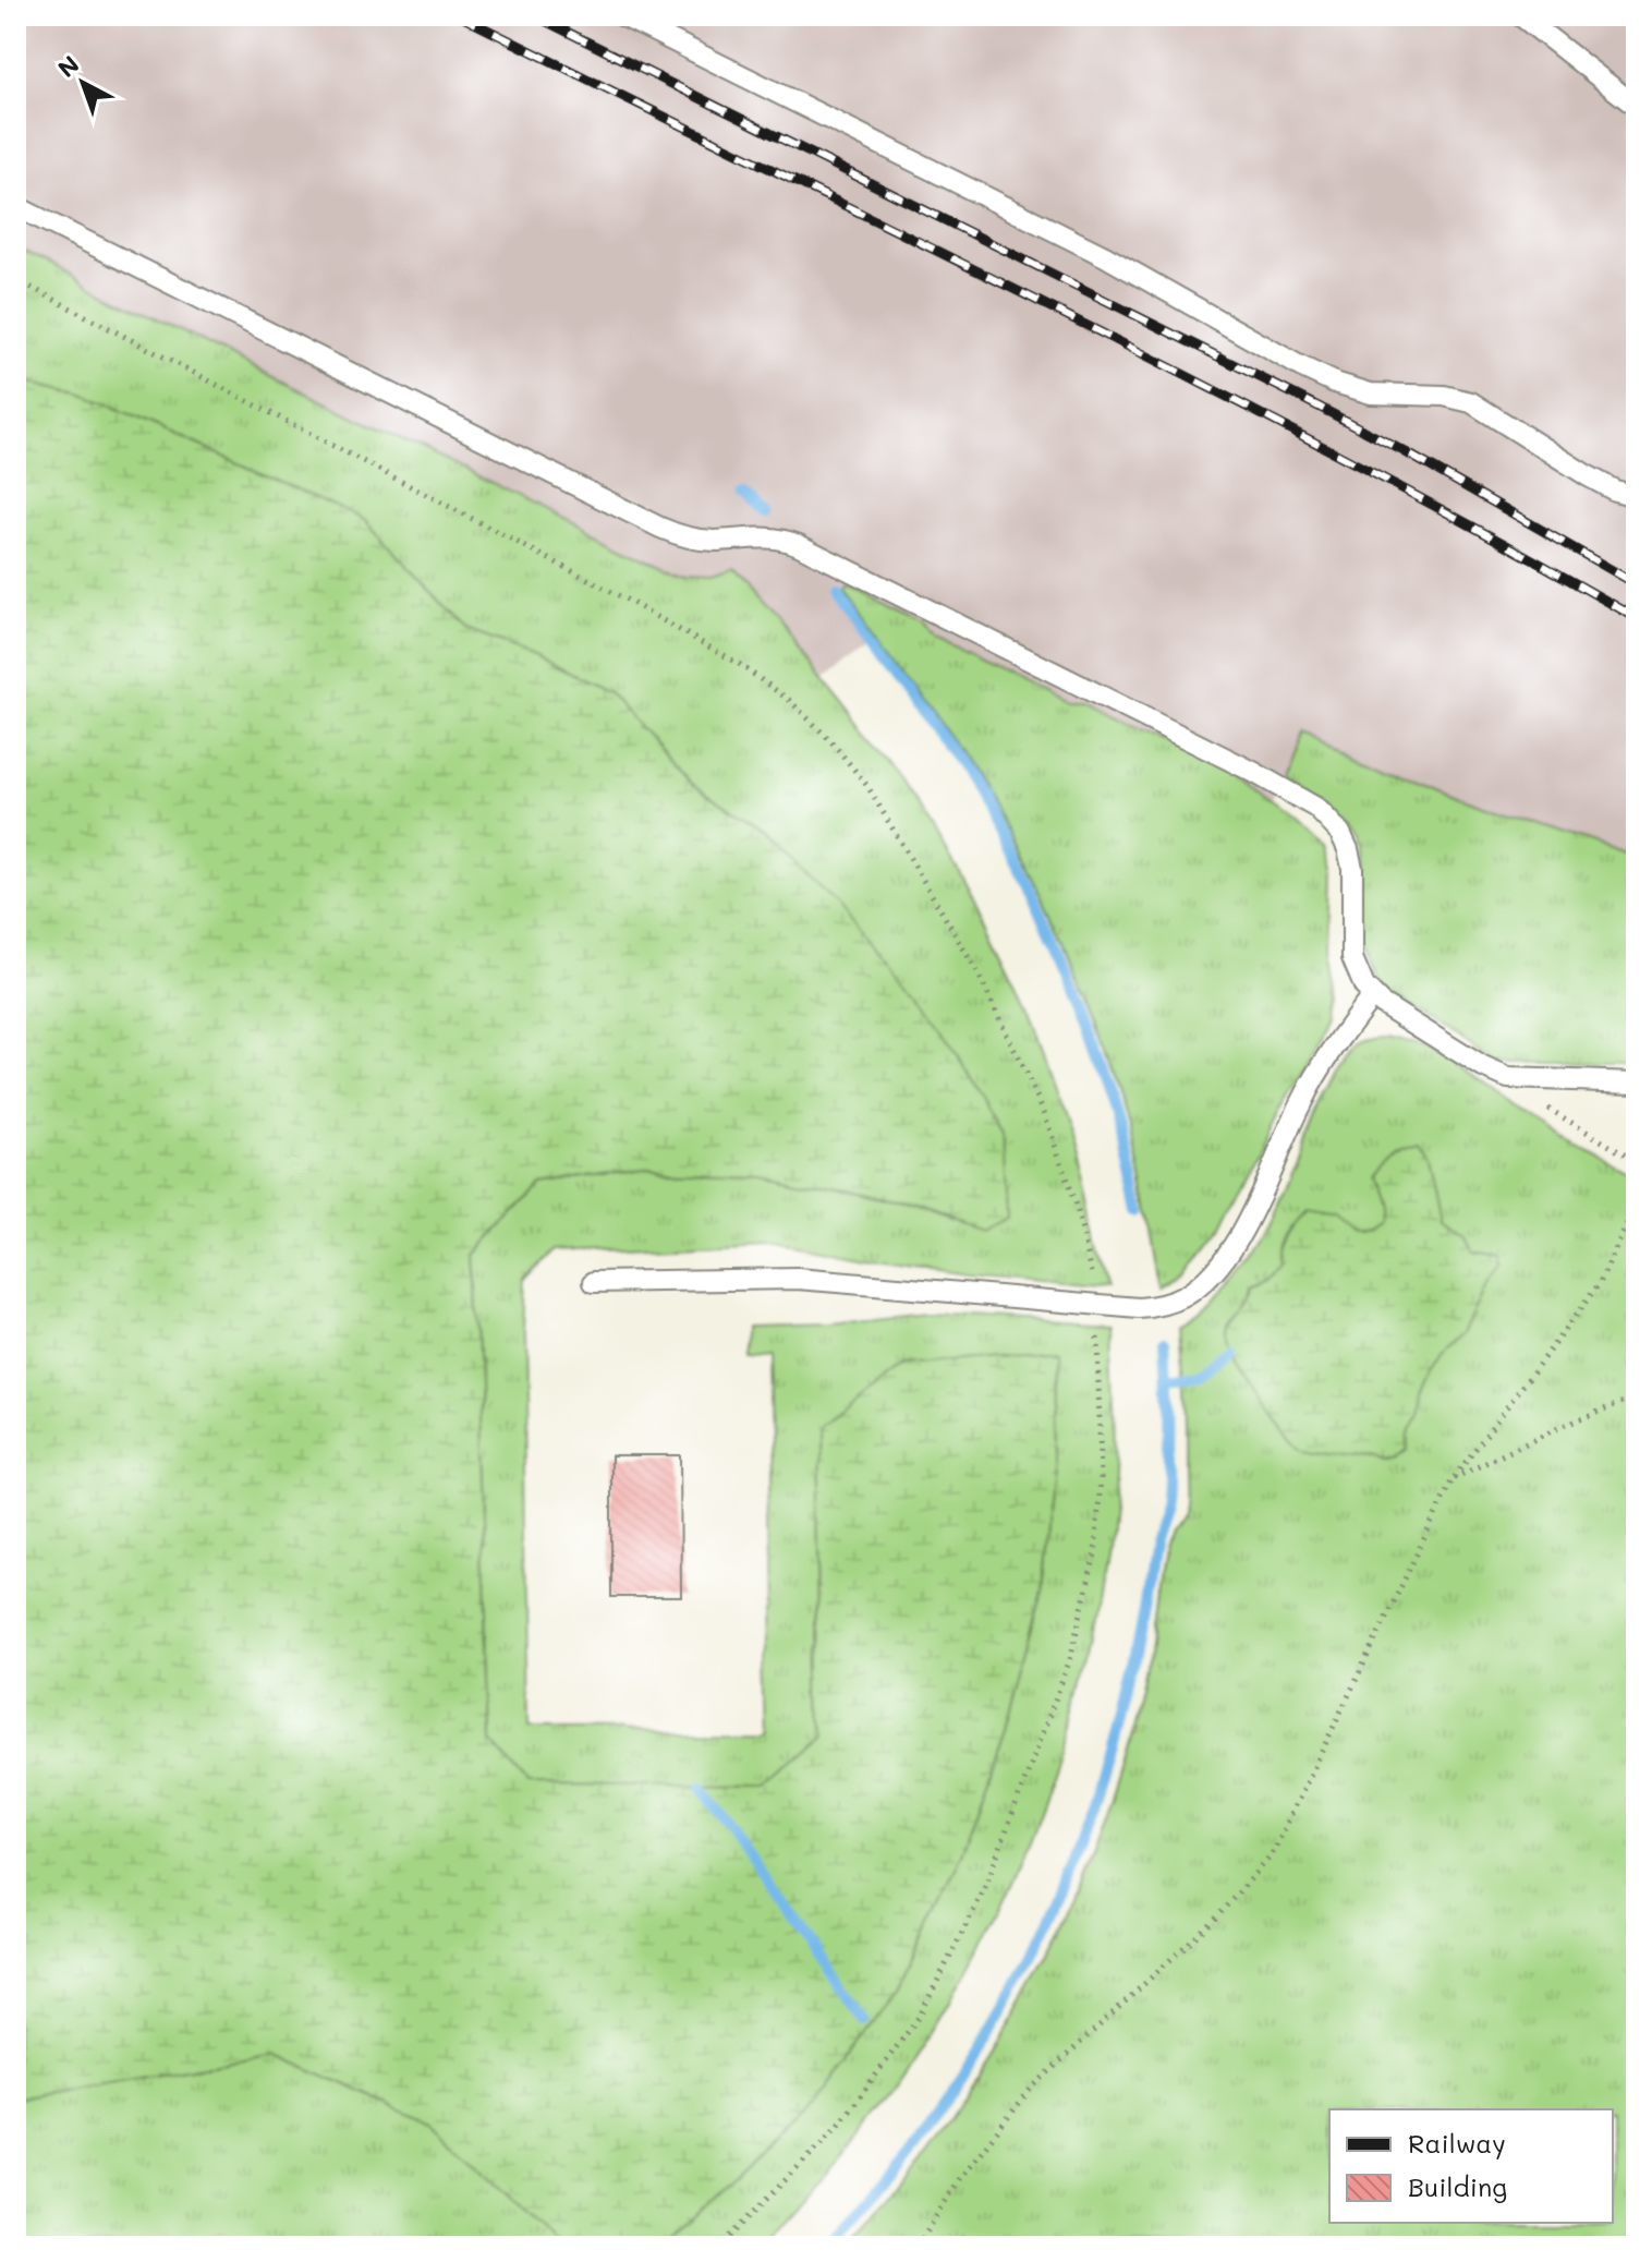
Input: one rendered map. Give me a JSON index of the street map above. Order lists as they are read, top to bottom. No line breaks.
{"legend":["Railway","Building"],"north":"top left"}
